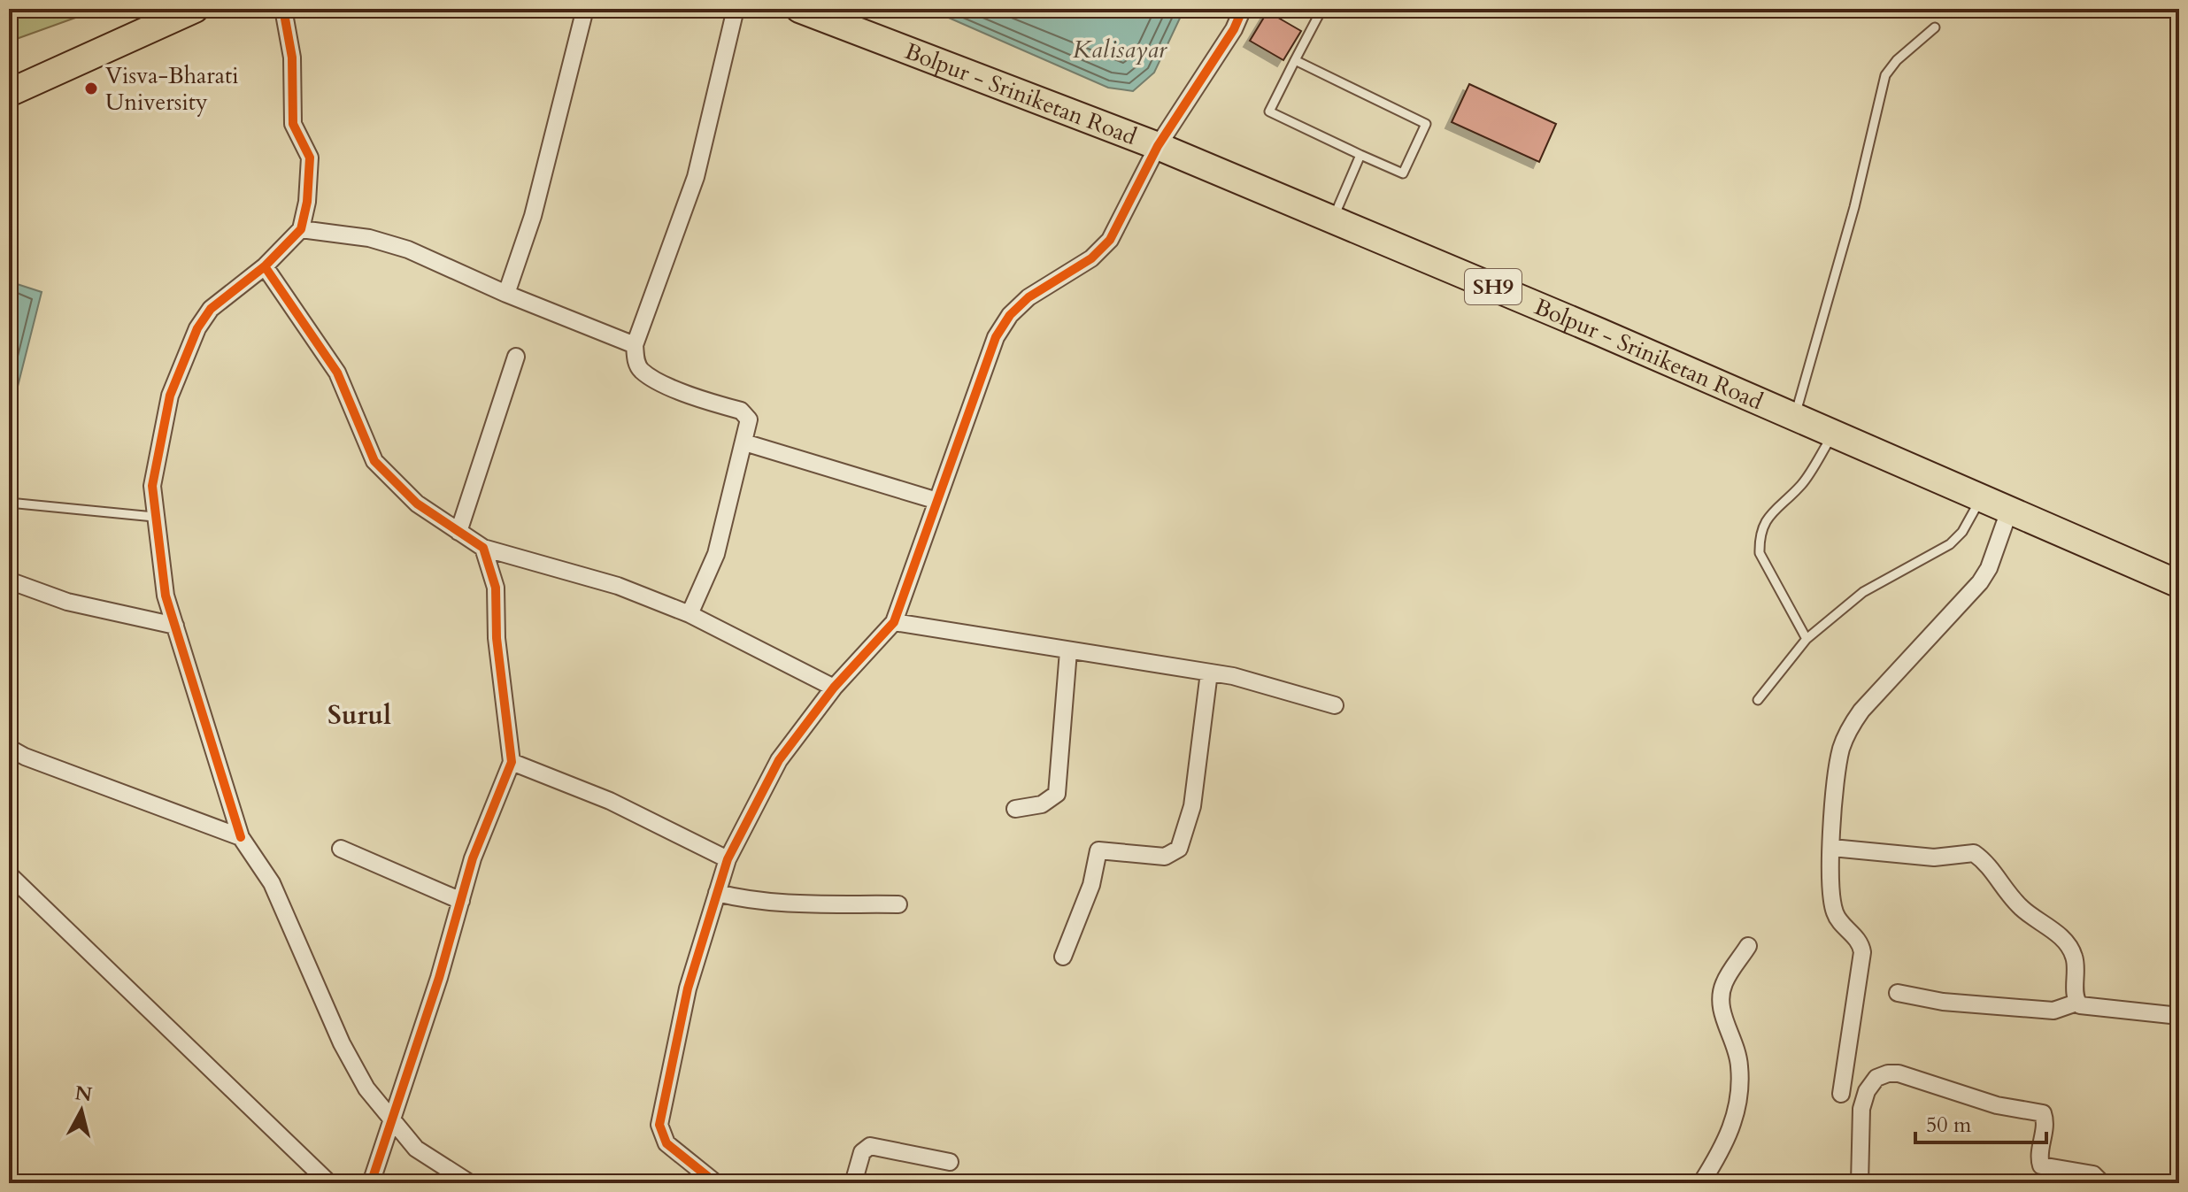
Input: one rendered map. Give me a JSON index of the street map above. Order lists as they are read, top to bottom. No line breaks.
{"streets":{"main road":["Bolpur - Sriniketan Road","SH9"]},"districts":["Surul"],"water":["Kalisayar"],"places":["Visva-Bharati University"],"scale_bar":"50 m","north":"top"}
